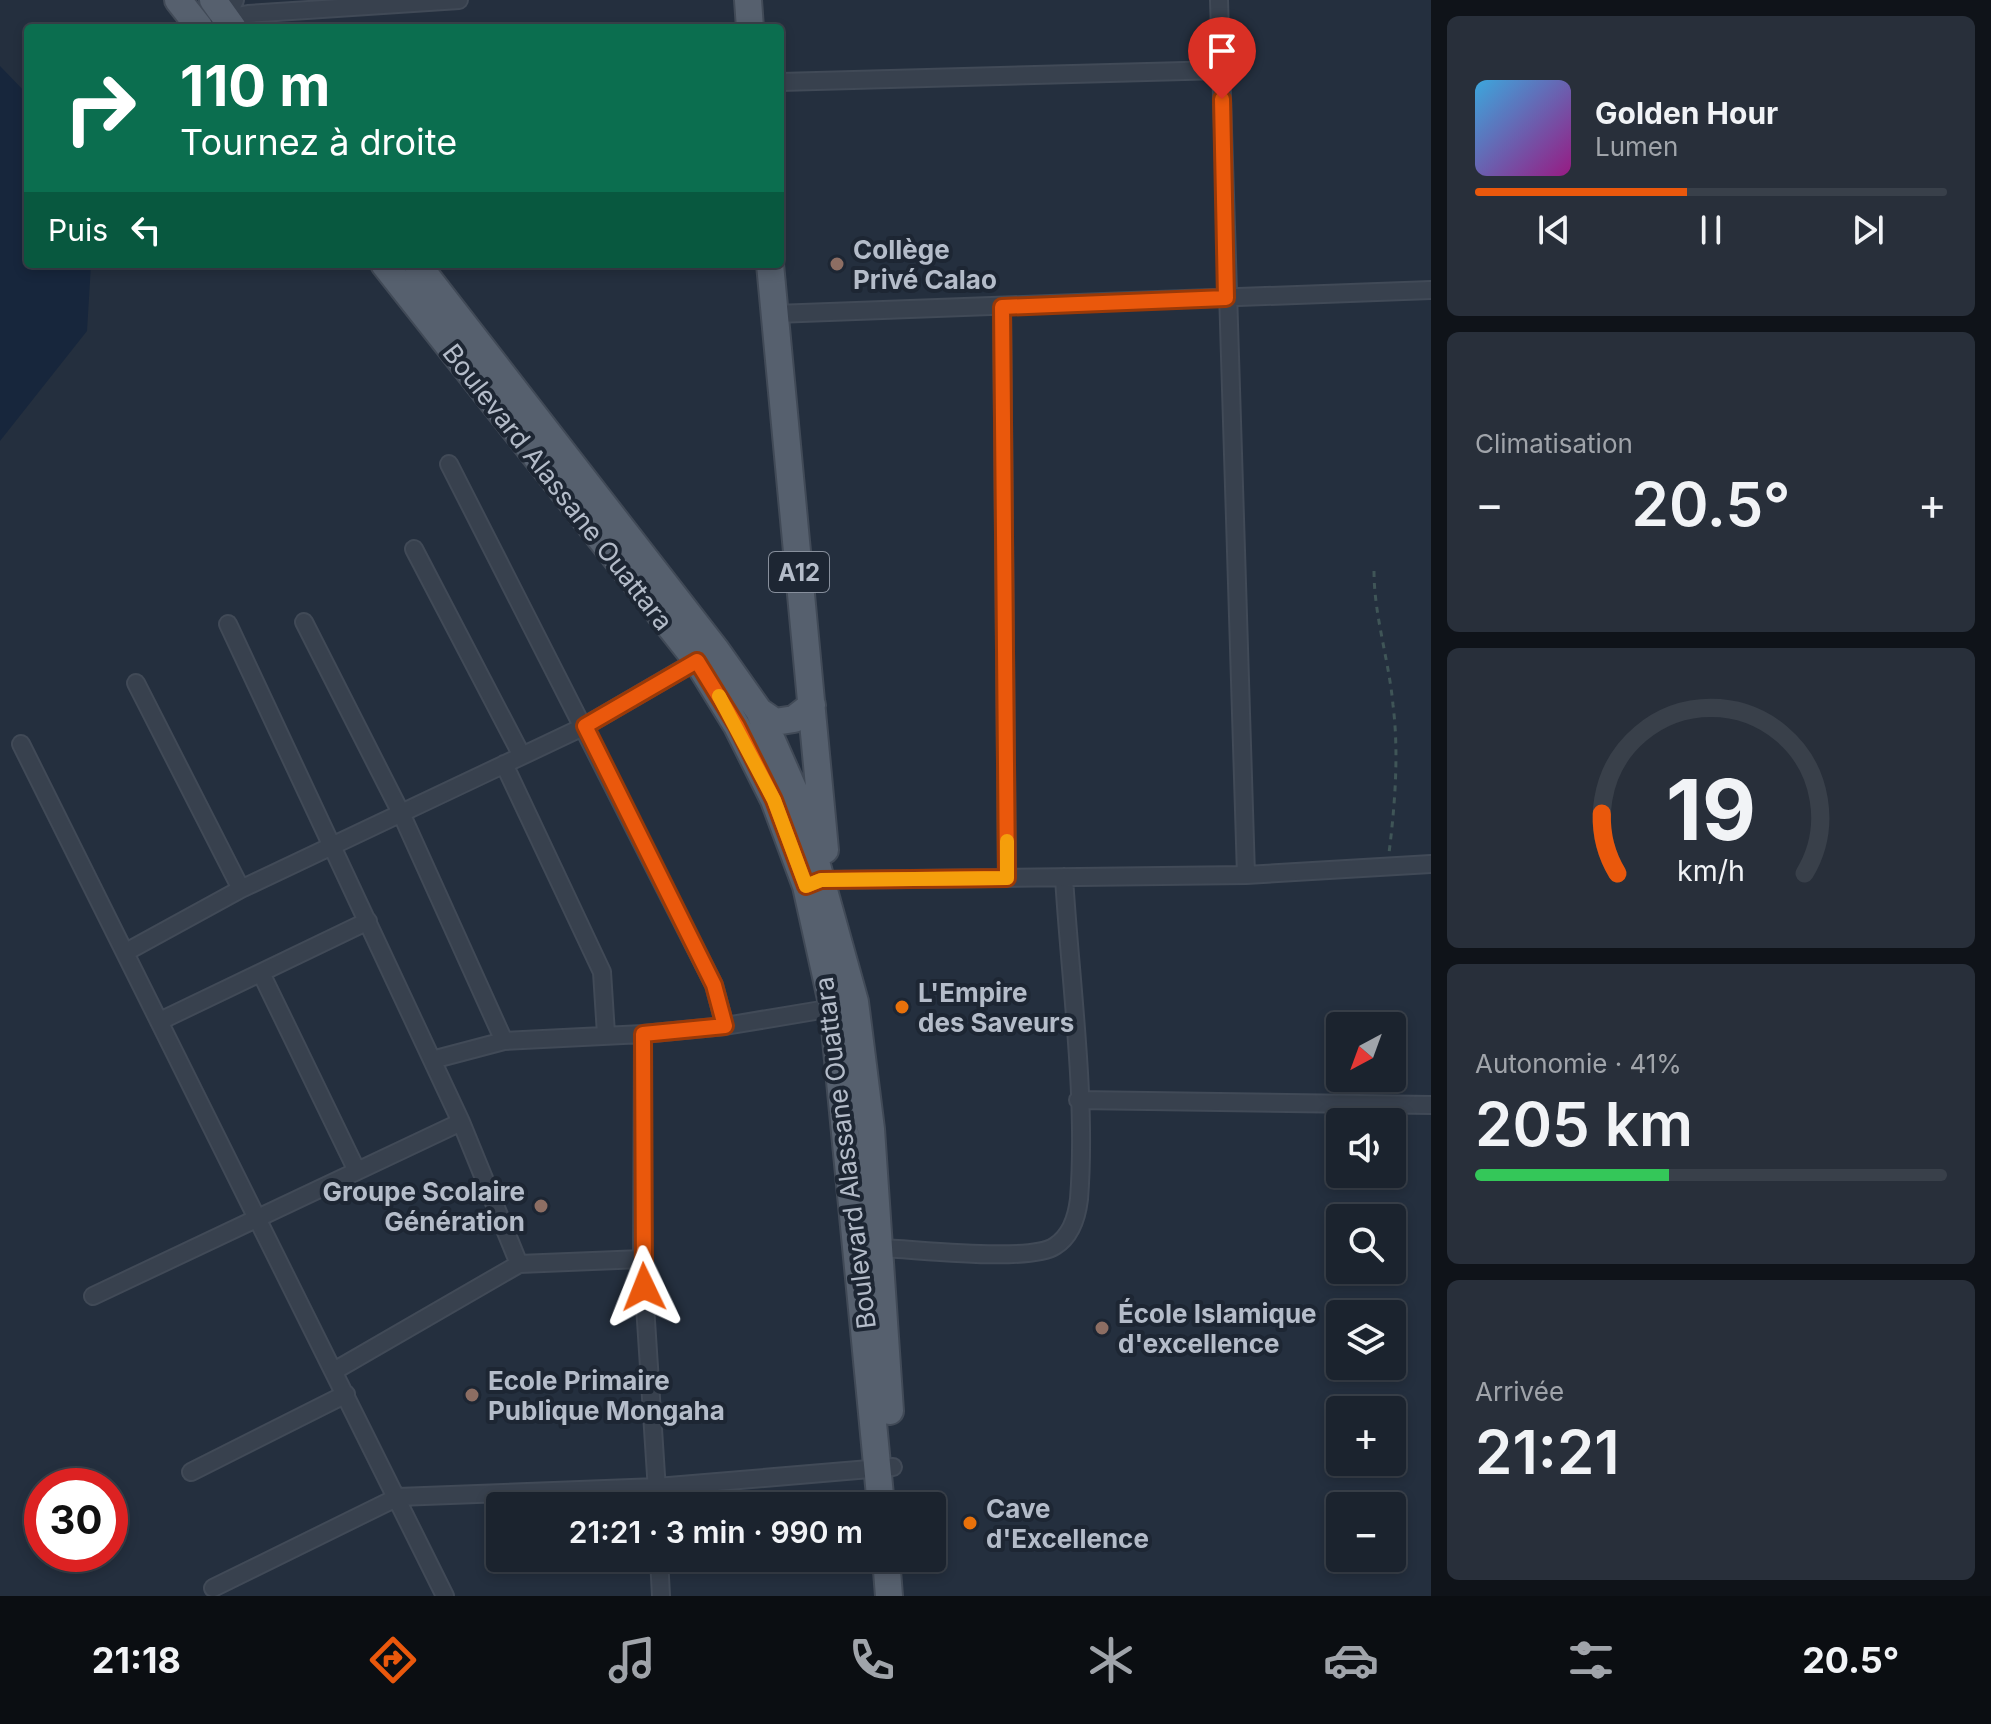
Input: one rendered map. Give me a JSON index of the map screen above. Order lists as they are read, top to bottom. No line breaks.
{"streets":{"main road":["Boulevard Alassane Ouattara","A12"]},"crossings":[["Boulevard Alassane Ouattara","A12"]],"places":["Collège Privé Calao","L'Empire des Saveurs","Groupe Scolaire Génération","École Islamique d'excellence","Ecole Primaire Publique Mongaha","Cave d'Excellence"],"north":"bottom left","page":{"turn":["110 m","Tournez à droite"],"song":["Golden Hour","Lumen"],"then":"Puis","tile":["Climatisation",["Autonomie · 41%","205 km"],["Arrivée","21:21"]],"heat":["−","20.5°","+"],"map_buttons":["+","−"],"limit":"30","trip":"21:21 · 3 min · 990 m","tabs":["21:18","20.5°"],"gauge":["19","km/h"]}}
